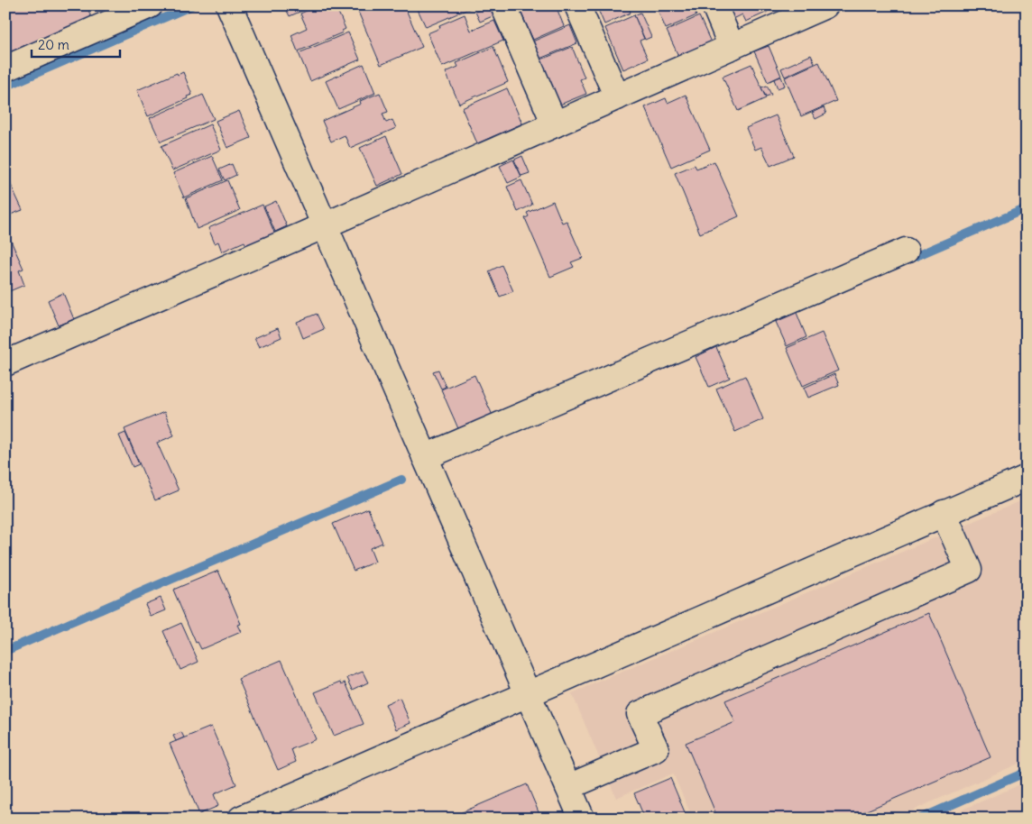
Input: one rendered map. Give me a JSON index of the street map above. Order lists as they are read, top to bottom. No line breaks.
{"scale_bar":"20 m"}
